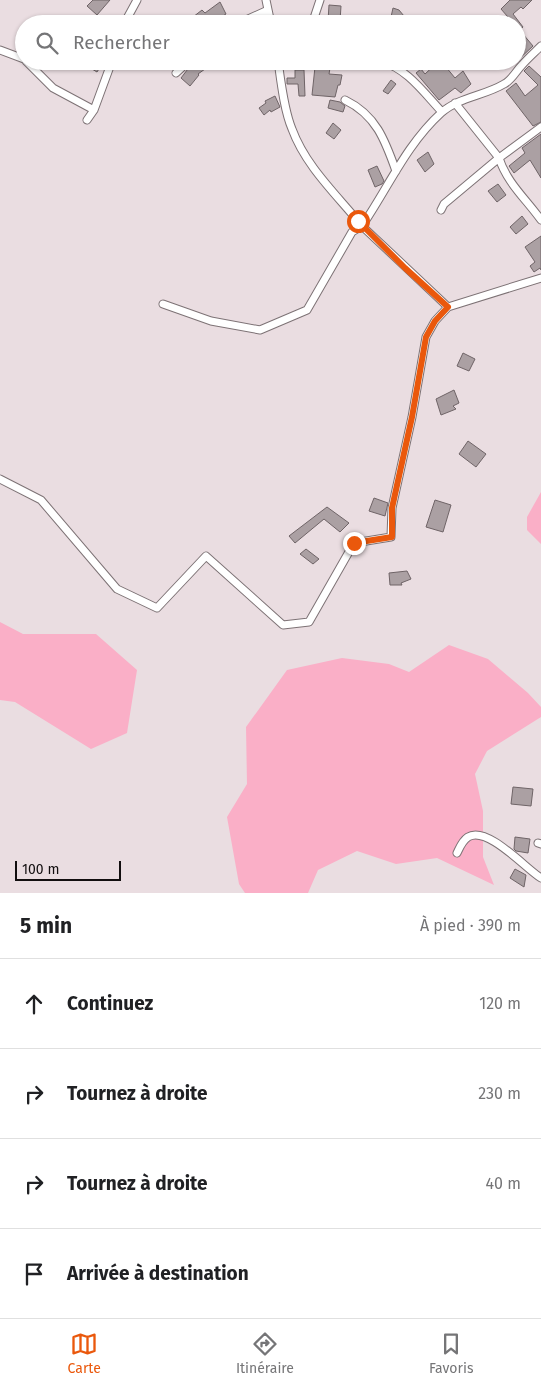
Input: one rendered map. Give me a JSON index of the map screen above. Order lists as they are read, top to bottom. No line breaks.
{"scale_bar":"100 m","page":{"search":"Rechercher","scale":"100 m","heading":["5 min","À pied · 390 m"],"list":[["Continuez","120 m"],["Tournez à droite","230 m"],["Tournez à droite","40 m"],"Arrivée à destination"],"nav":["Carte","Itinéraire","Favoris"]}}
